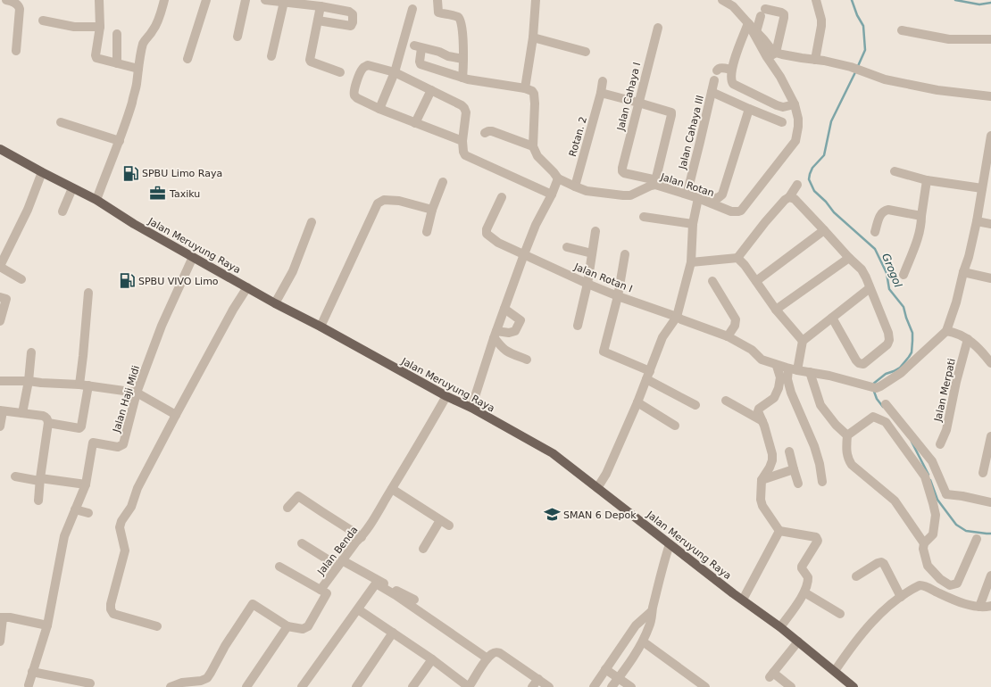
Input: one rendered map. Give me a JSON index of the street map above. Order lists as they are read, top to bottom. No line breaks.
{"streets":{"main road":["Jalan Meruyung Raya"],"street":["Jalan Cahaya I","Jalan Cahaya III","Rotan. 2","Jalan Rotan","Jalan Rotan I","Jalan Merpati","Jalan Haji Midi","Jalan Benda"]},"crossings":[["Rotan. 2","Jalan Rotan"],["Jalan Meruyung Raya","Jalan Haji Midi"],["Jalan Meruyung Raya","Jalan Benda"]],"water":["Grogol"],"places":{"fuel station":["SPBU Limo Raya","SPBU VIVO Limo"],"office":["Taxiku"],"school or university":["SMAN 6 Depok"]}}
